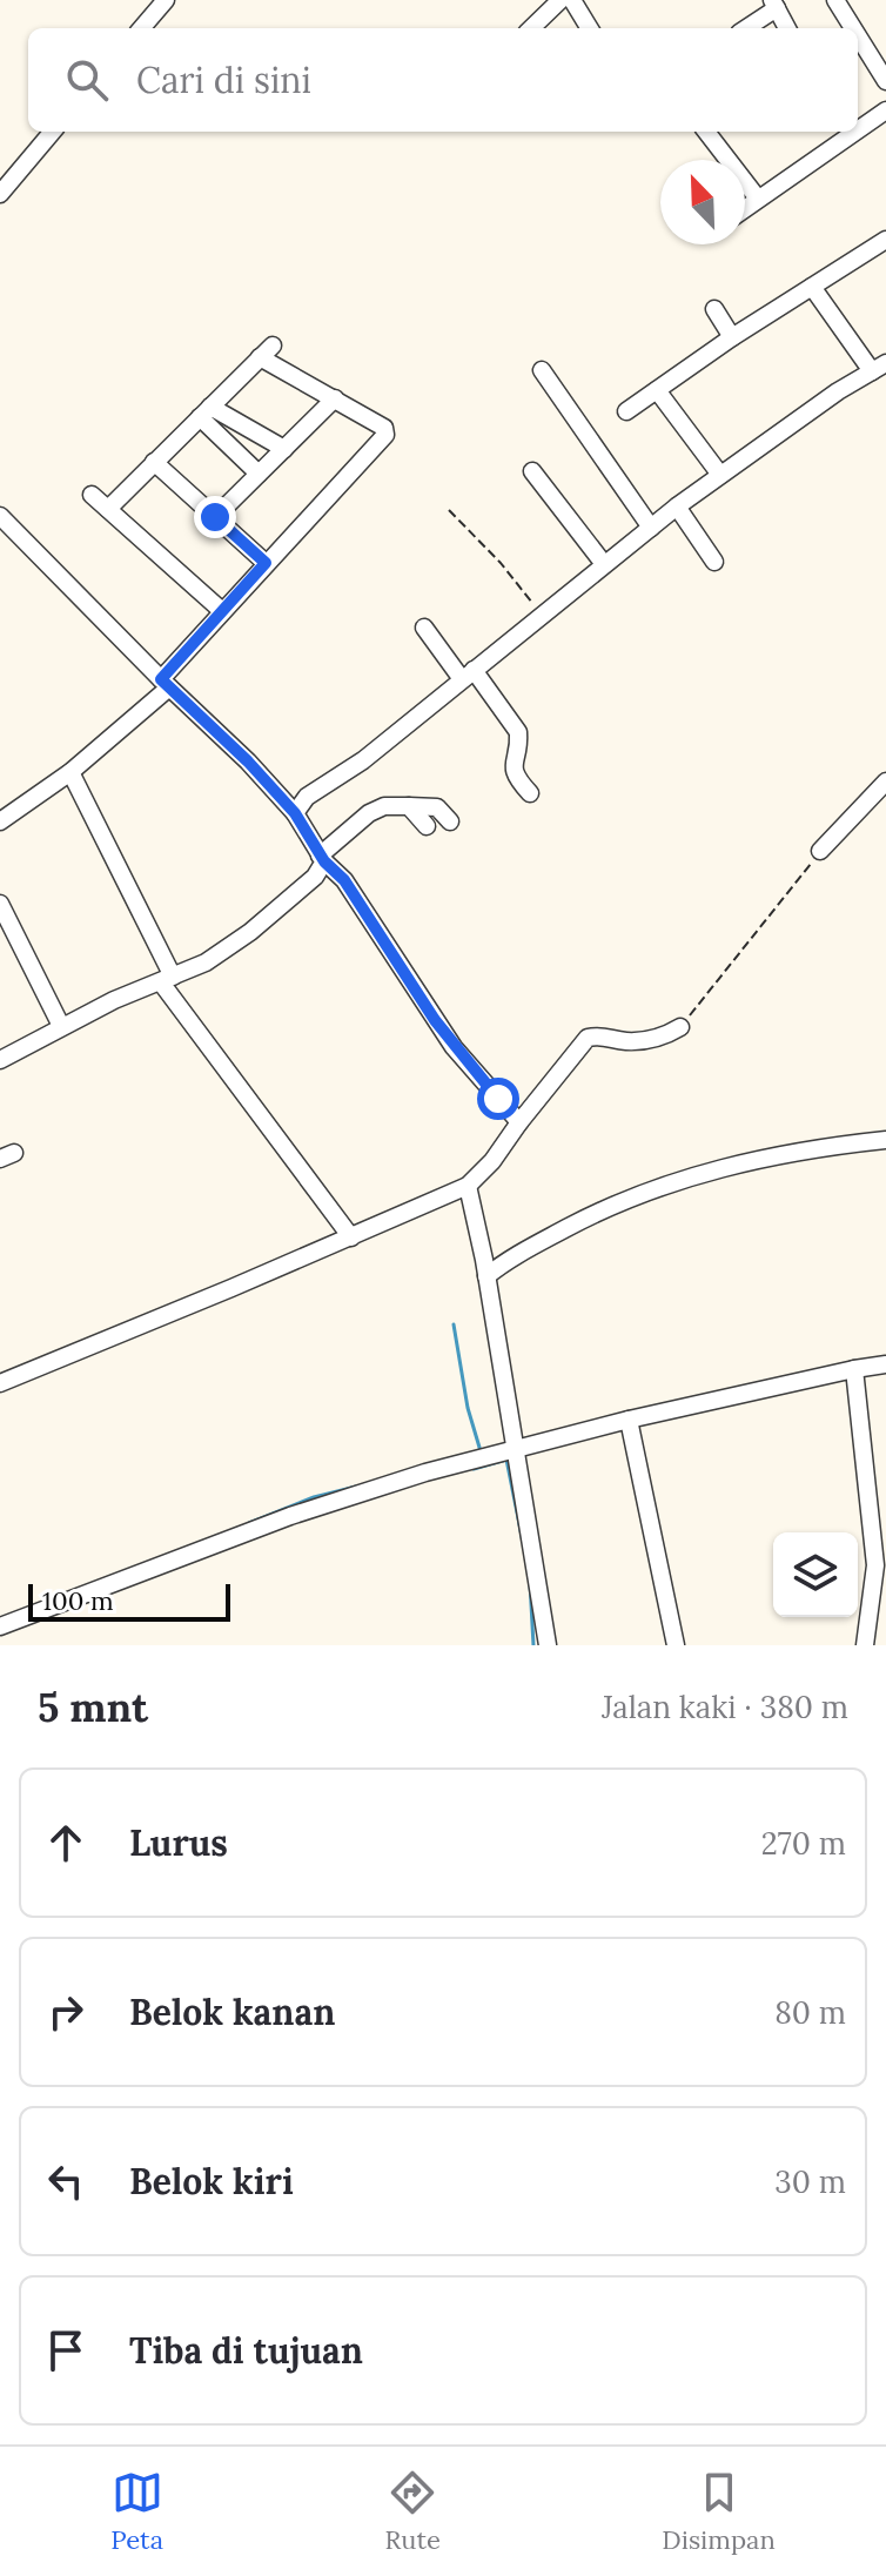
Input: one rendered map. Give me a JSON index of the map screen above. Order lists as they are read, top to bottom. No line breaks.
{"scale_bar":"100 m","north":"top left","page":{"search":"Cari di sini","scale":"100 m","heading":["5 mnt","Jalan kaki · 380 m"],"list":[["Lurus","270 m"],["Belok kanan","80 m"],["Belok kiri","30 m"],"Tiba di tujuan"],"nav":["Peta","Rute","Disimpan"]}}
